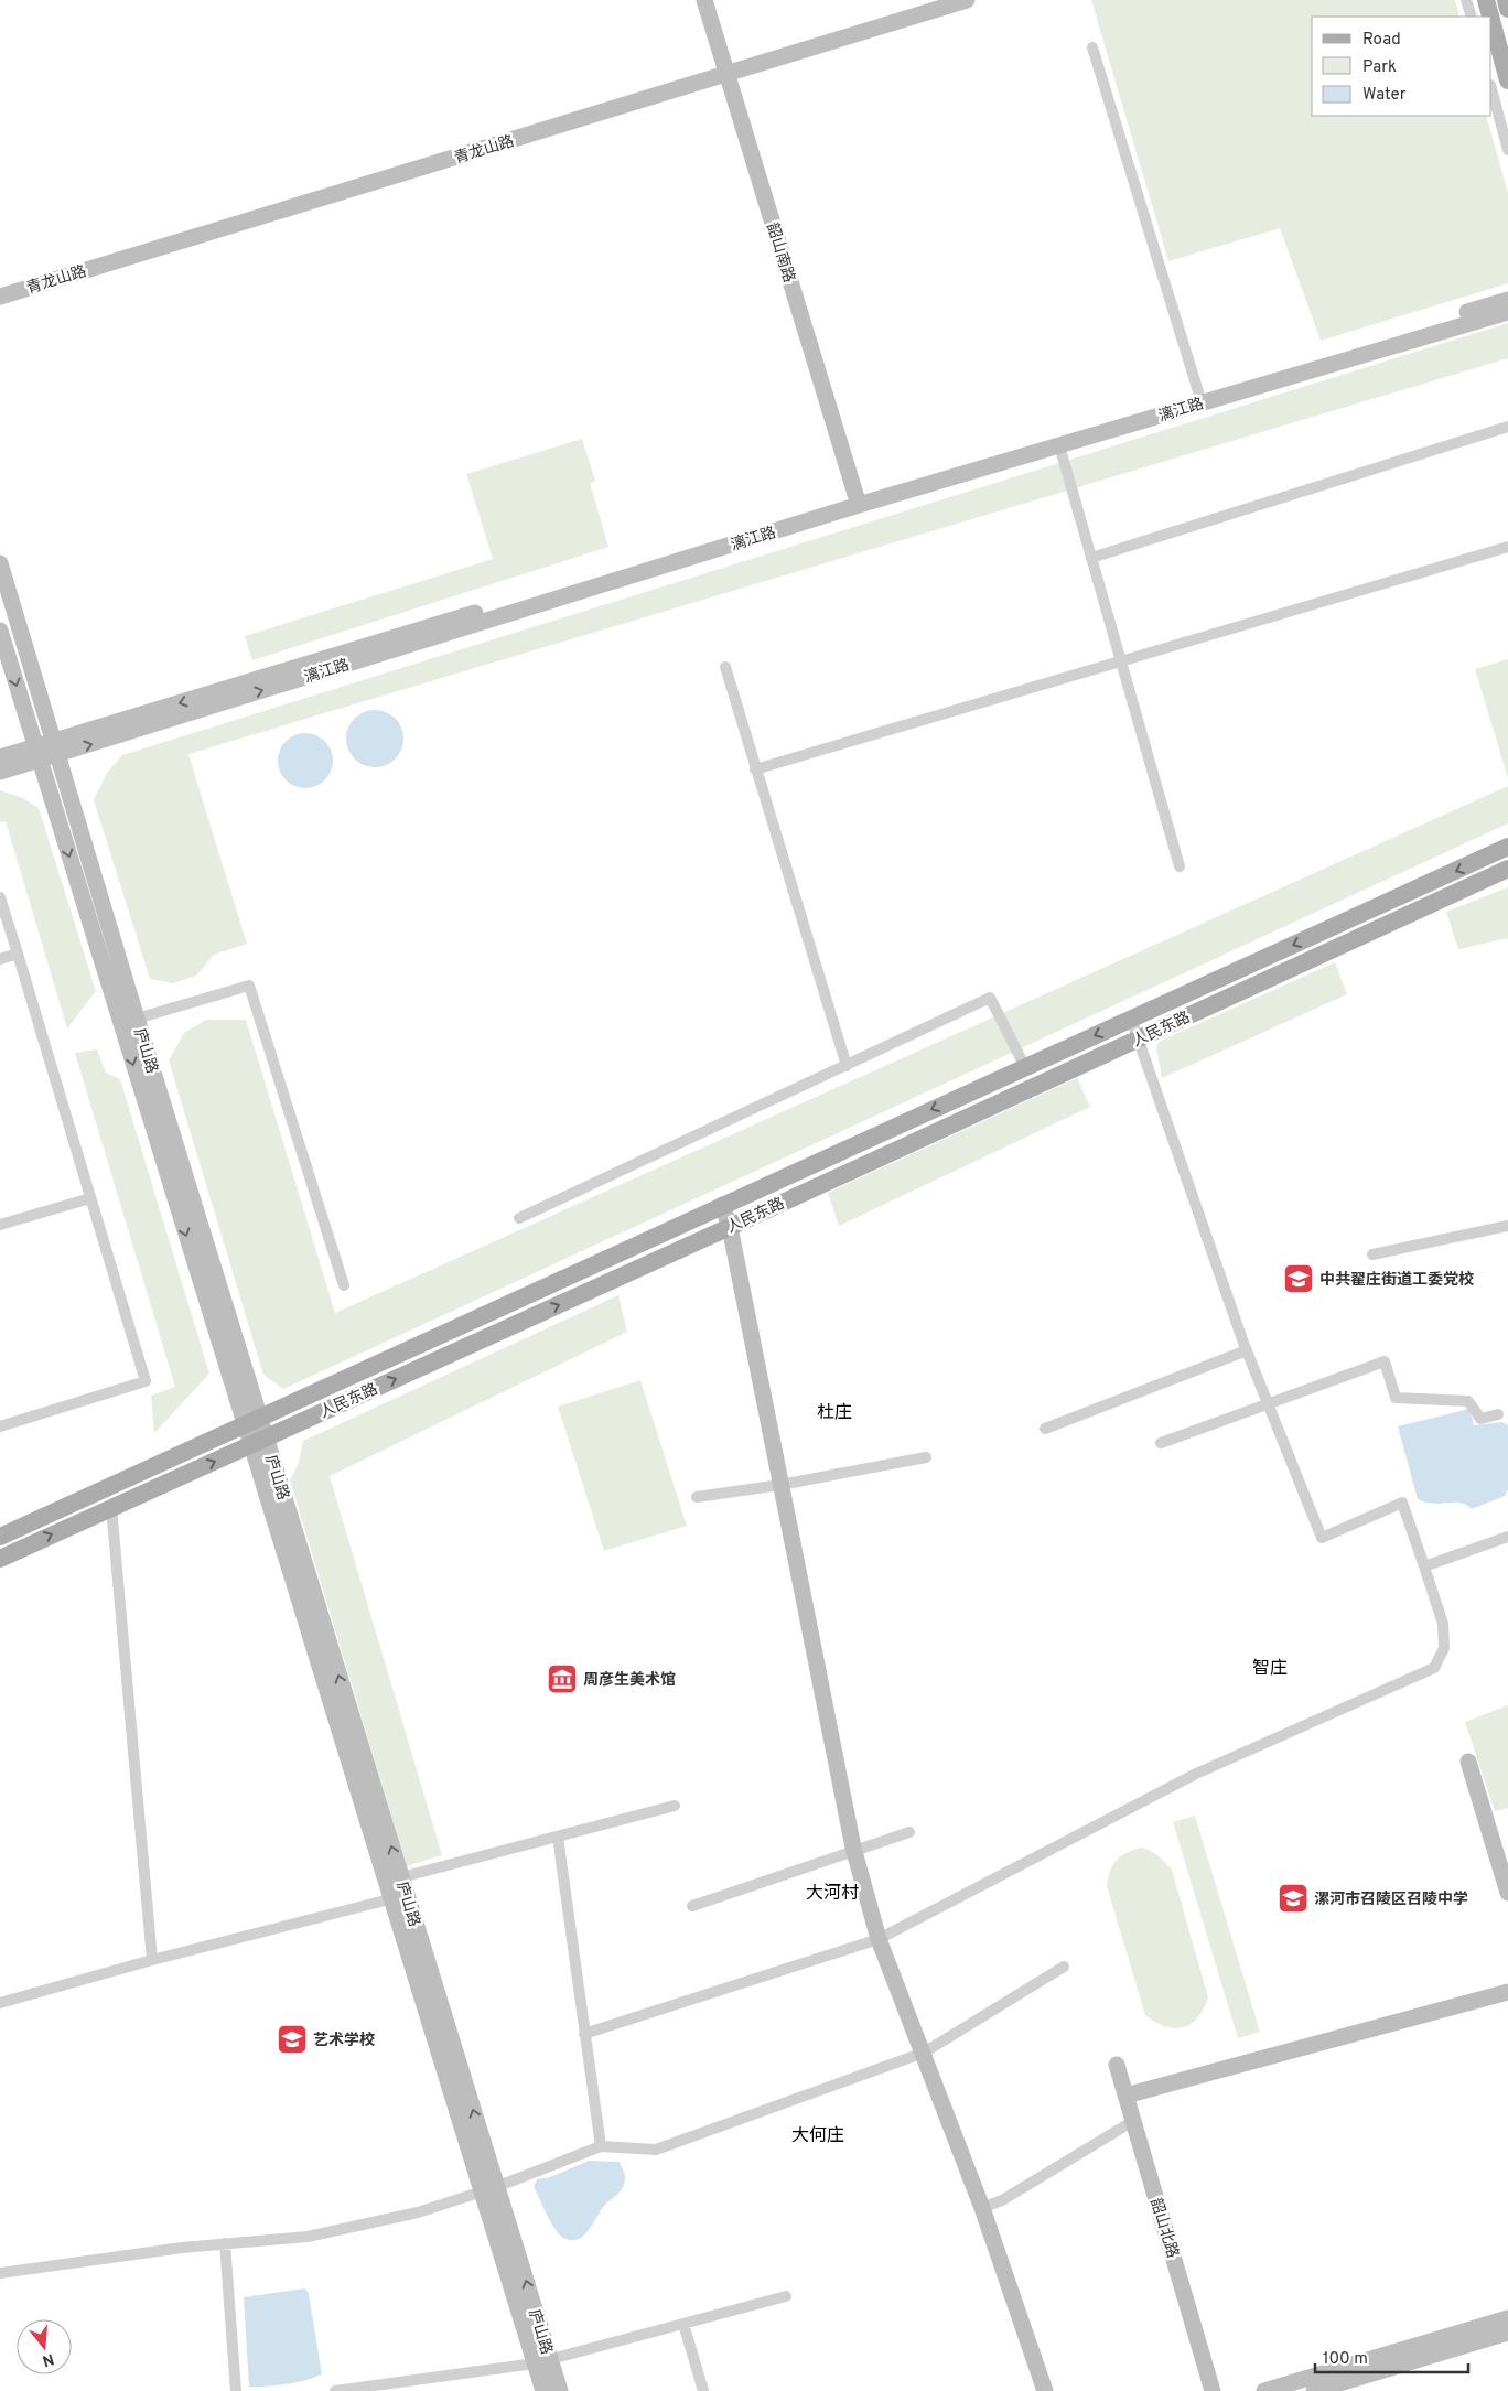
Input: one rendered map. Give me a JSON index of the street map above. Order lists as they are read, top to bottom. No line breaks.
{"streets":{"main road":["人民东路"],"street":["青龙山路","韶山南路","漓江路","庐山路","韶山北路"]},"crossings":[["青龙山路","韶山南路"],["韶山南路","漓江路"],["漓江路","庐山路"],["人民东路","庐山路"]],"districts":["杜庄","智庄","大河村","大何庄"],"places":{"school or university":["中共翟庄街道工委党校","漯河市召陵区召陵中学","艺术学校"],"museum":["周彦生美术馆"]},"legend":["Road","Park","Water"],"scale_bar":"100 m","north":"bottom"}
